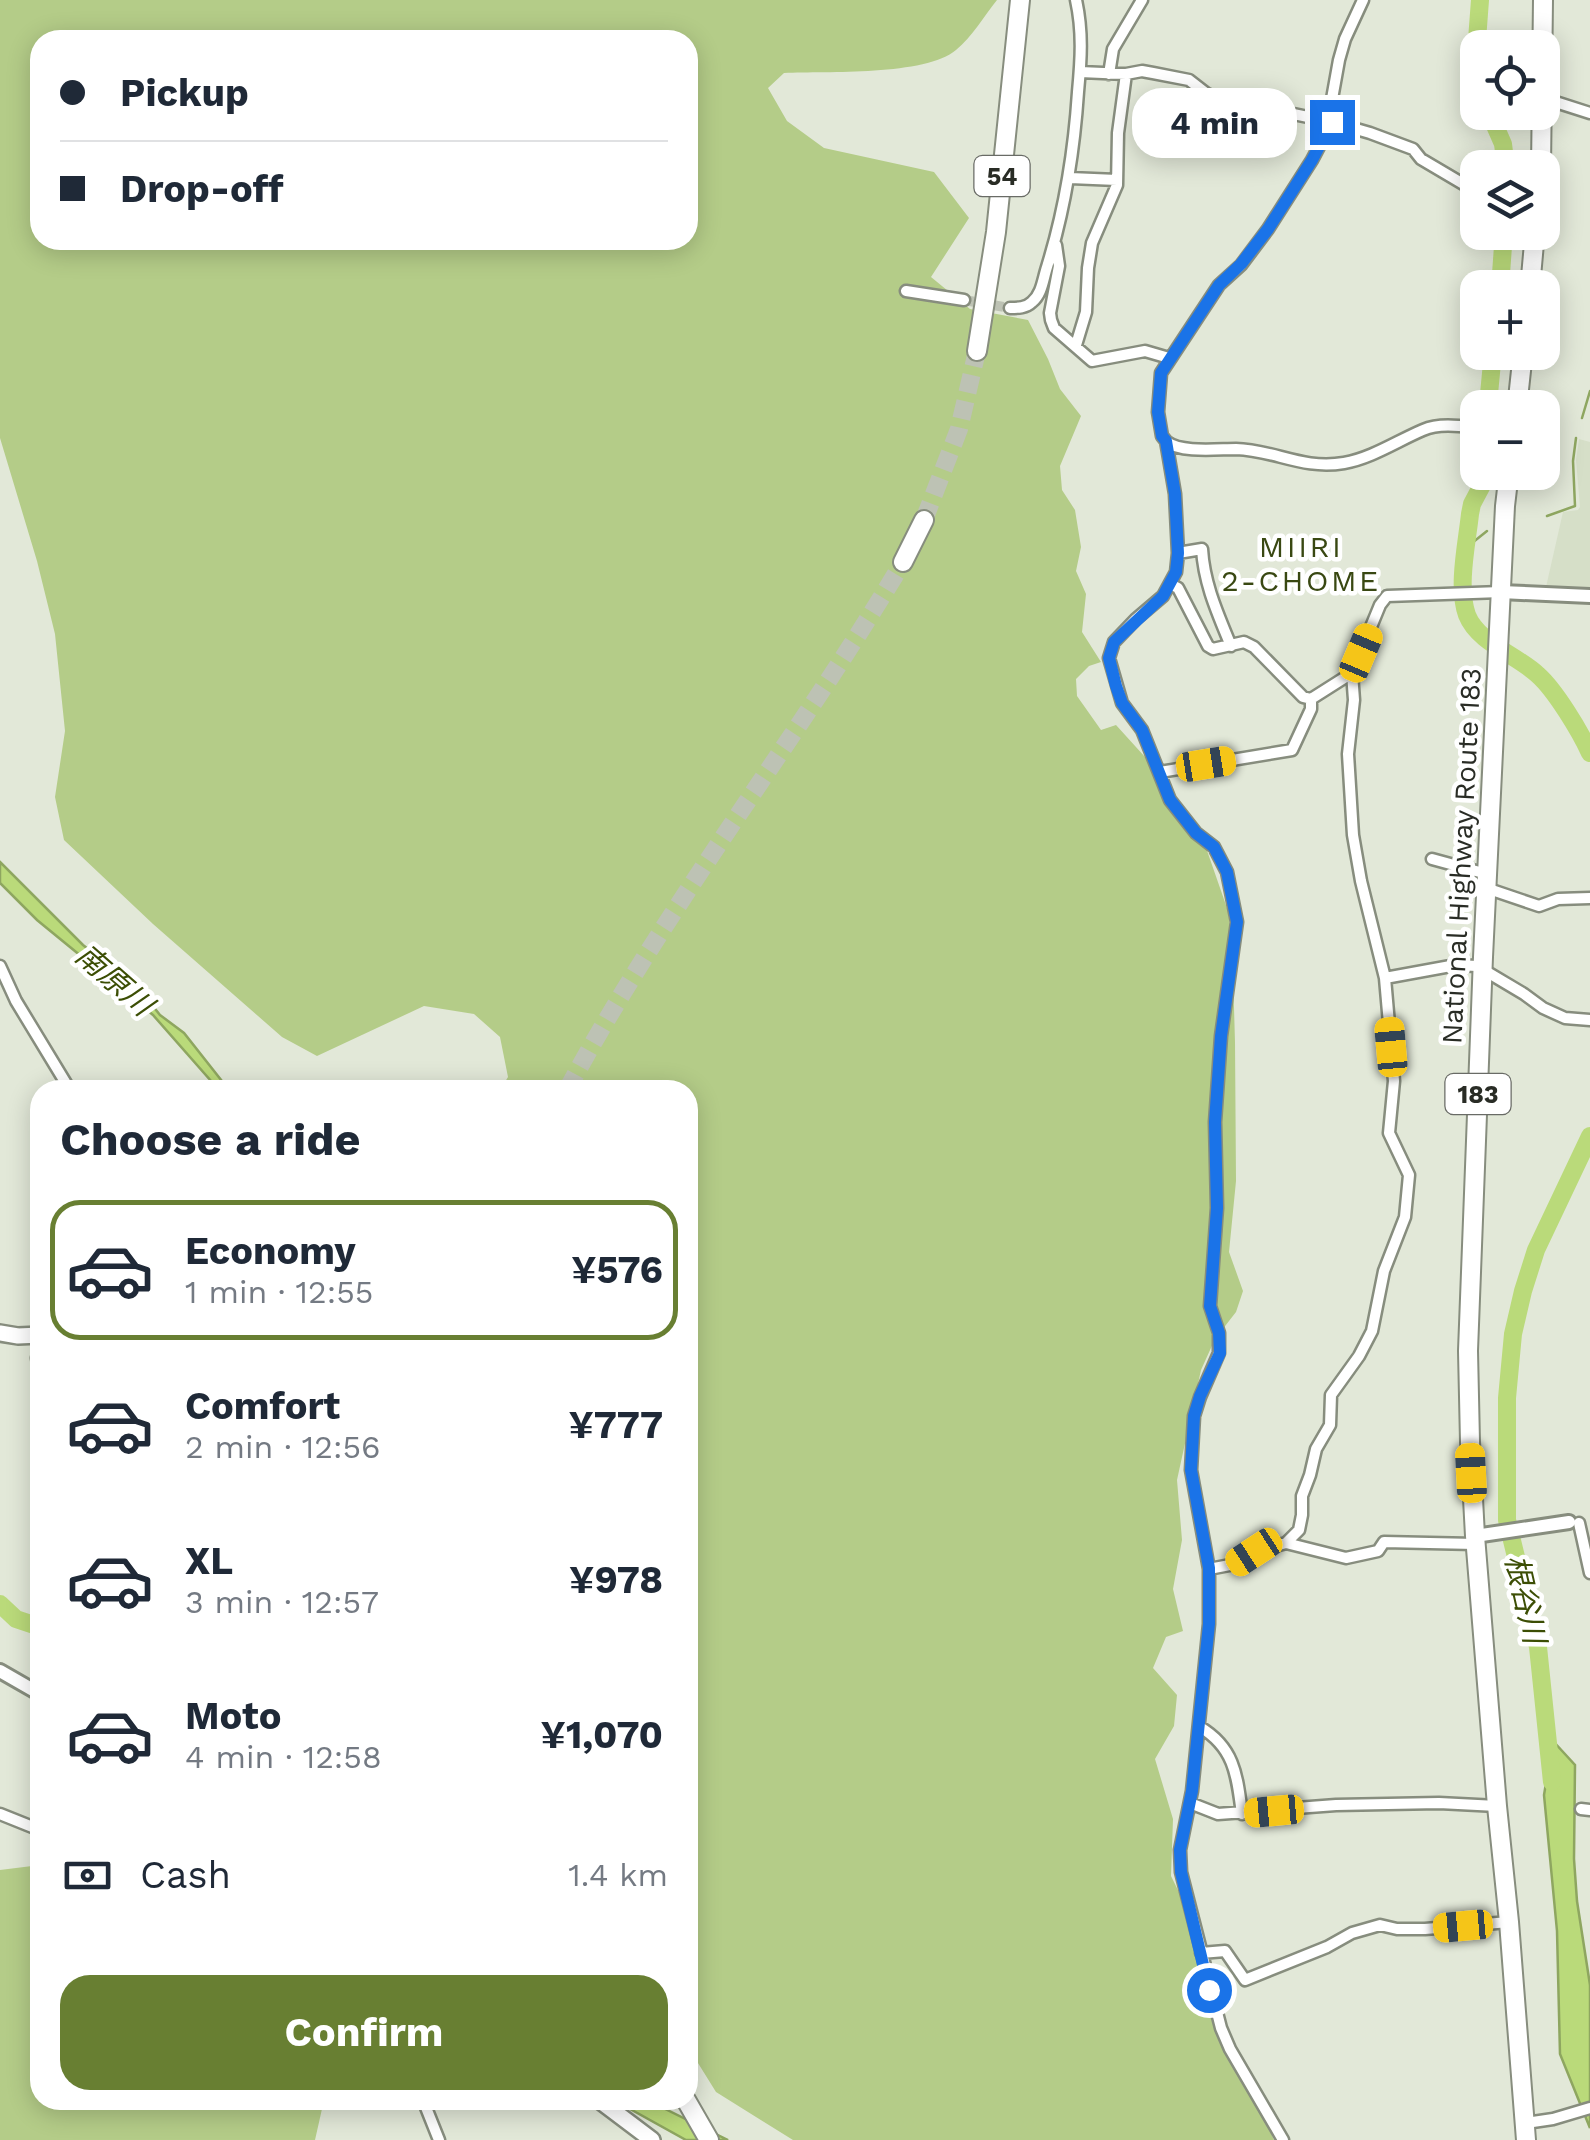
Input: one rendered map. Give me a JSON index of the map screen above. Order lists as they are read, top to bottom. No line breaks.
{"streets":{"highway":["54","National Highway Route 183","183"]},"districts":["MIIRI 2-CHOME"],"water":["南原川","根谷川"],"page":{"map_buttons":["+","−"],"banner":["Pickup","Drop-off"],"bubble":"4 min","heading":"Choose a ride","list":[{"name":"Economy","note":"1 min · 12:55","value":"¥576"},{"name":"Comfort","note":"2 min · 12:56","value":"¥777"},{"name":"XL","note":"3 min · 12:57","value":"¥978"},{"name":"Moto","note":"4 min · 12:58","value":"¥1,070"}],"pay":["Cash","1.4 km"],"buttons":"Confirm"}}
